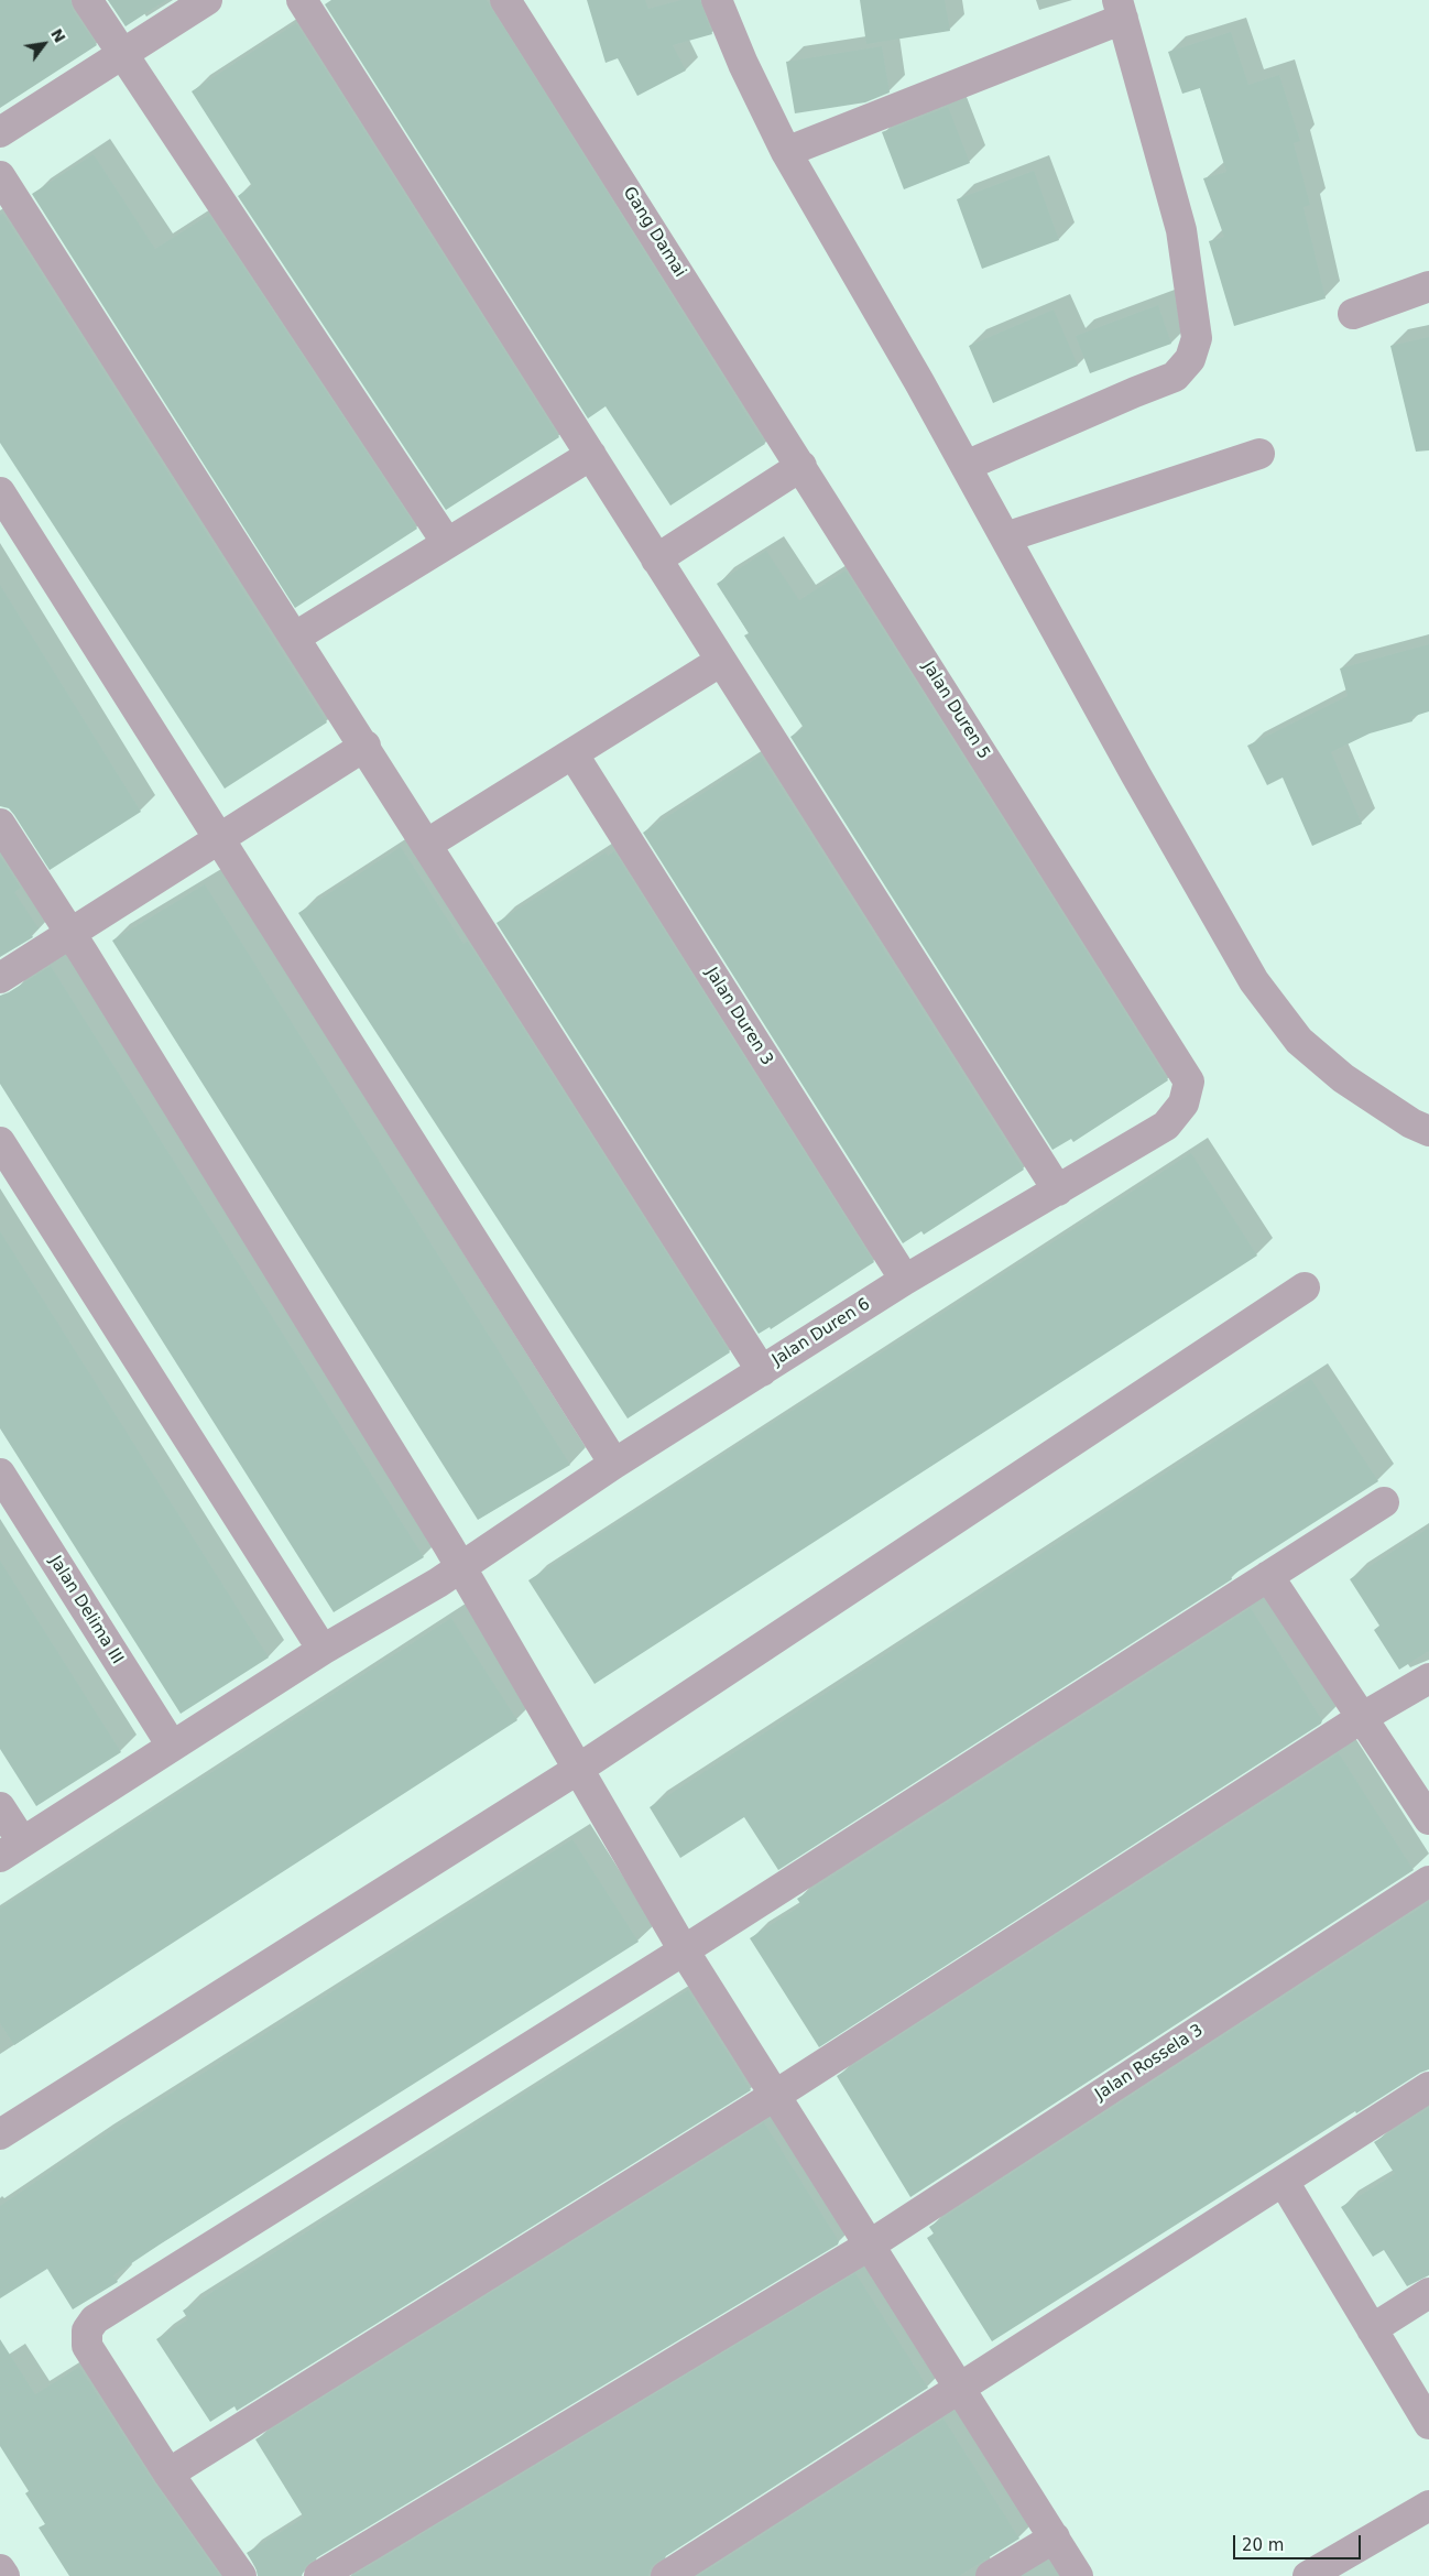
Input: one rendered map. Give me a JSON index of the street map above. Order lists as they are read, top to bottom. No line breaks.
{"streets":{"street":["Gang Damai","Jalan Duren 5","Jalan Duren 3","Jalan Duren 6","Jalan Delima III","Jalan Rossela 3"]},"crossings":[["Gang Damai","Jalan Duren 5"],["Jalan Duren 5","Jalan Duren 6"],["Jalan Duren 3","Jalan Duren 6"],["Jalan Duren 6","Jalan Delima III"]],"scale_bar":"20 m","north":"top right"}
